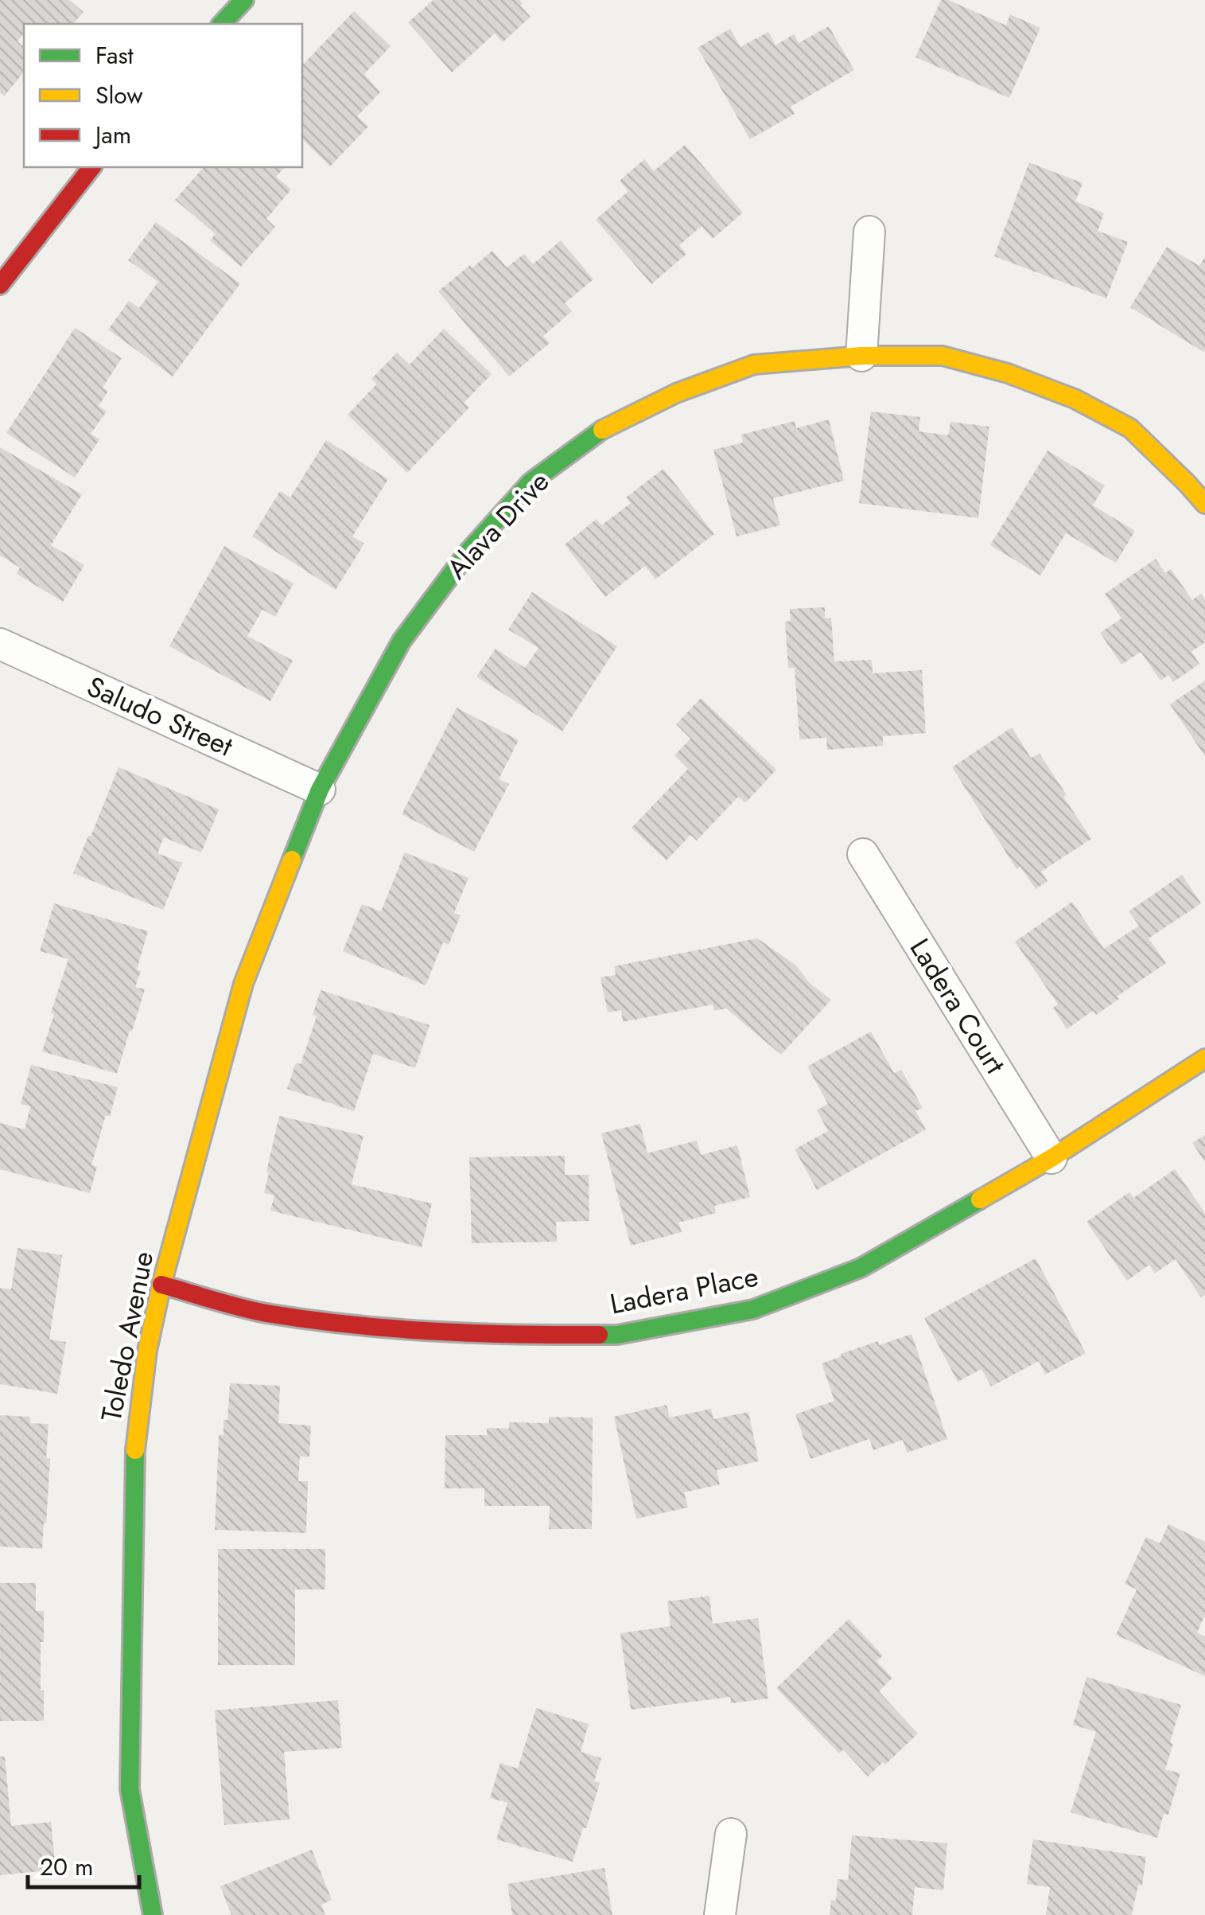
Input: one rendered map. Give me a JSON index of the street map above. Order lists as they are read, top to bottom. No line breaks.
{"streets":{"street":["Alava Drive","Saludo Street","Ladera Court","Ladera Place","Toledo Avenue"]},"crossings":[["Alava Drive","Saludo Street"],["Alava Drive","Toledo Avenue"],["Saludo Street","Toledo Avenue"],["Ladera Court","Ladera Place"],["Ladera Place","Toledo Avenue"]],"legend":["Fast","Slow","Jam"],"scale_bar":"20 m"}
